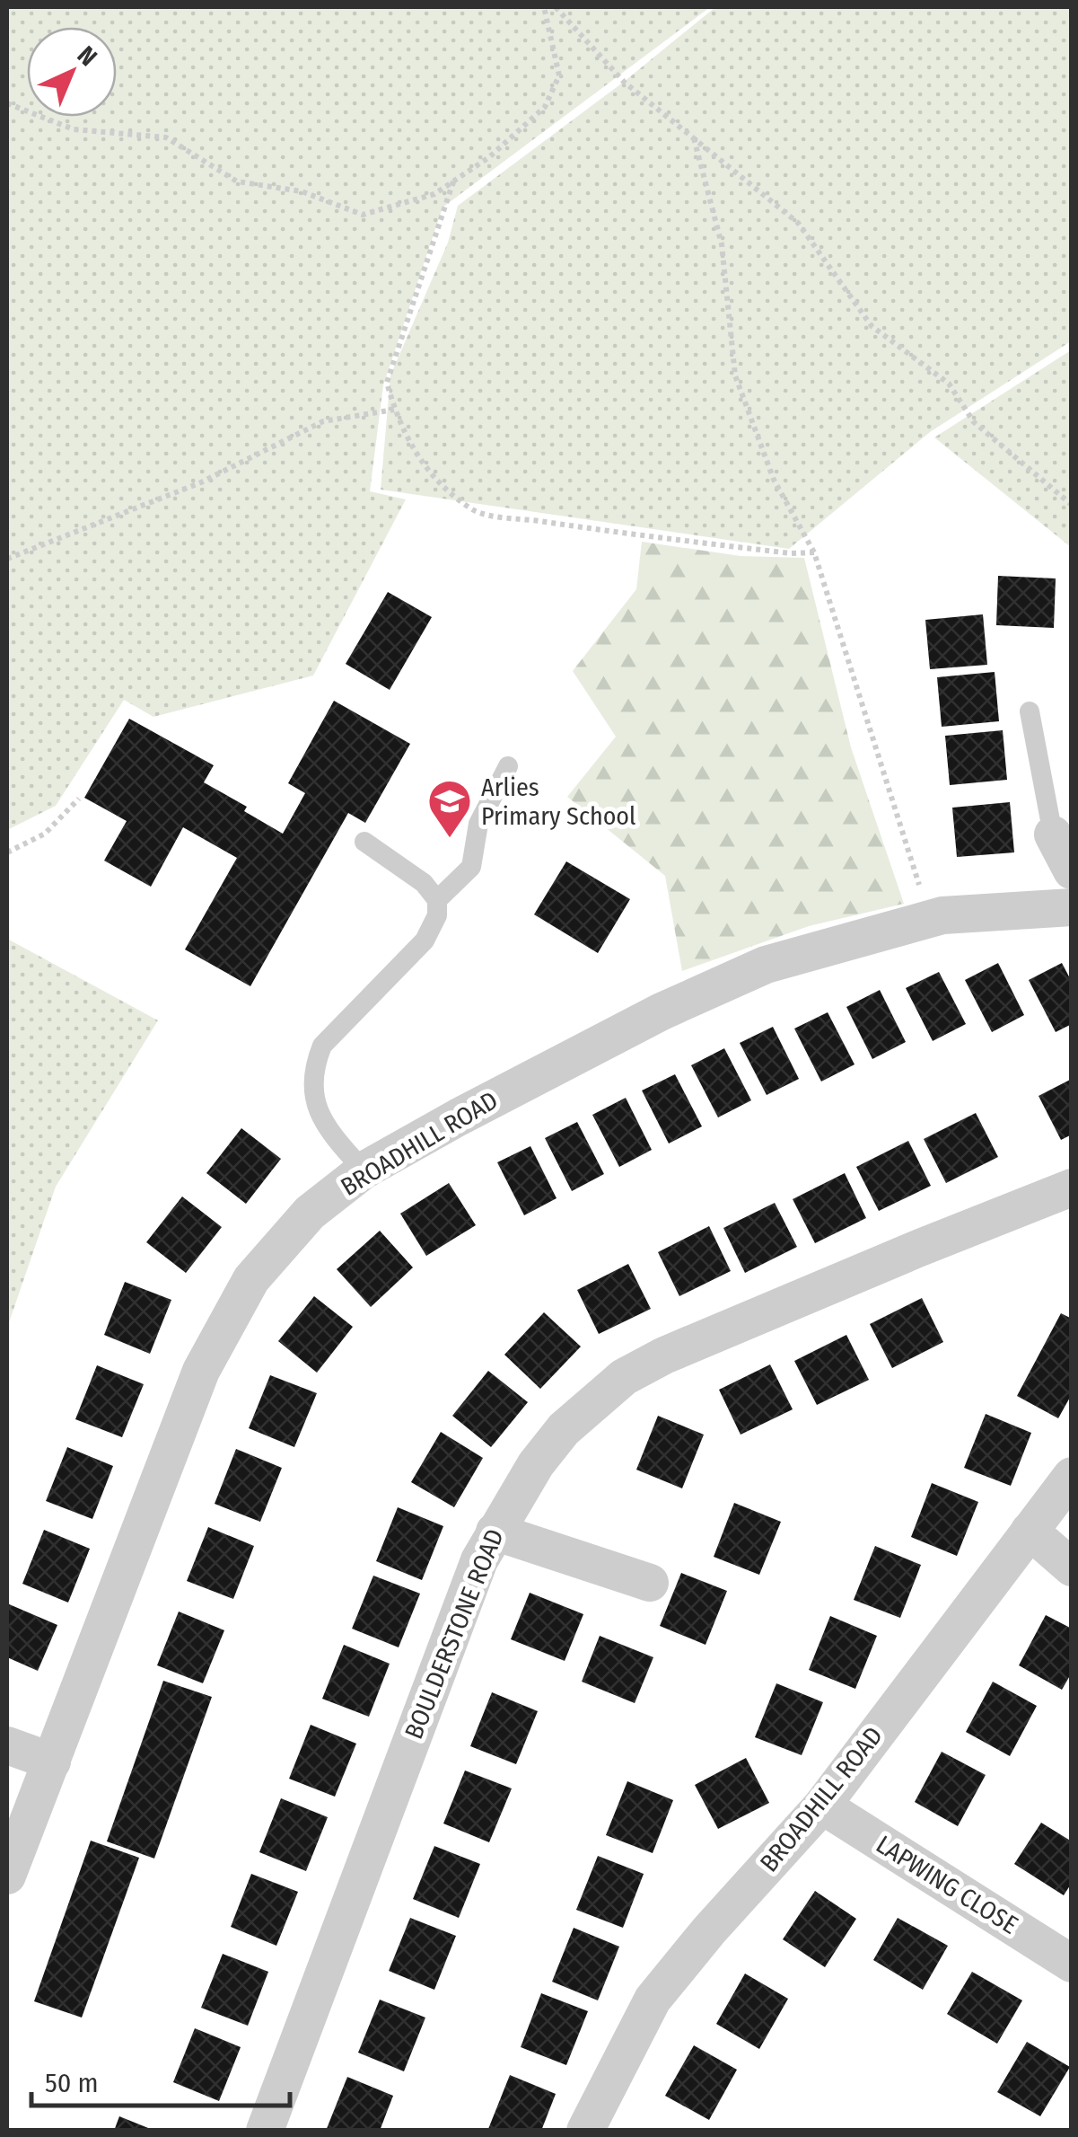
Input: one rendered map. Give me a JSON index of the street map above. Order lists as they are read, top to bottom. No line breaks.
{"streets":{"street":["BROADHILL ROAD","BOULDERSTONE ROAD","LAPWING CLOSE"]},"crossings":[["BROADHILL ROAD","LAPWING CLOSE"]],"places":{"school or university":["Arlies Primary School"]},"scale_bar":"50 m","north":"top right"}
